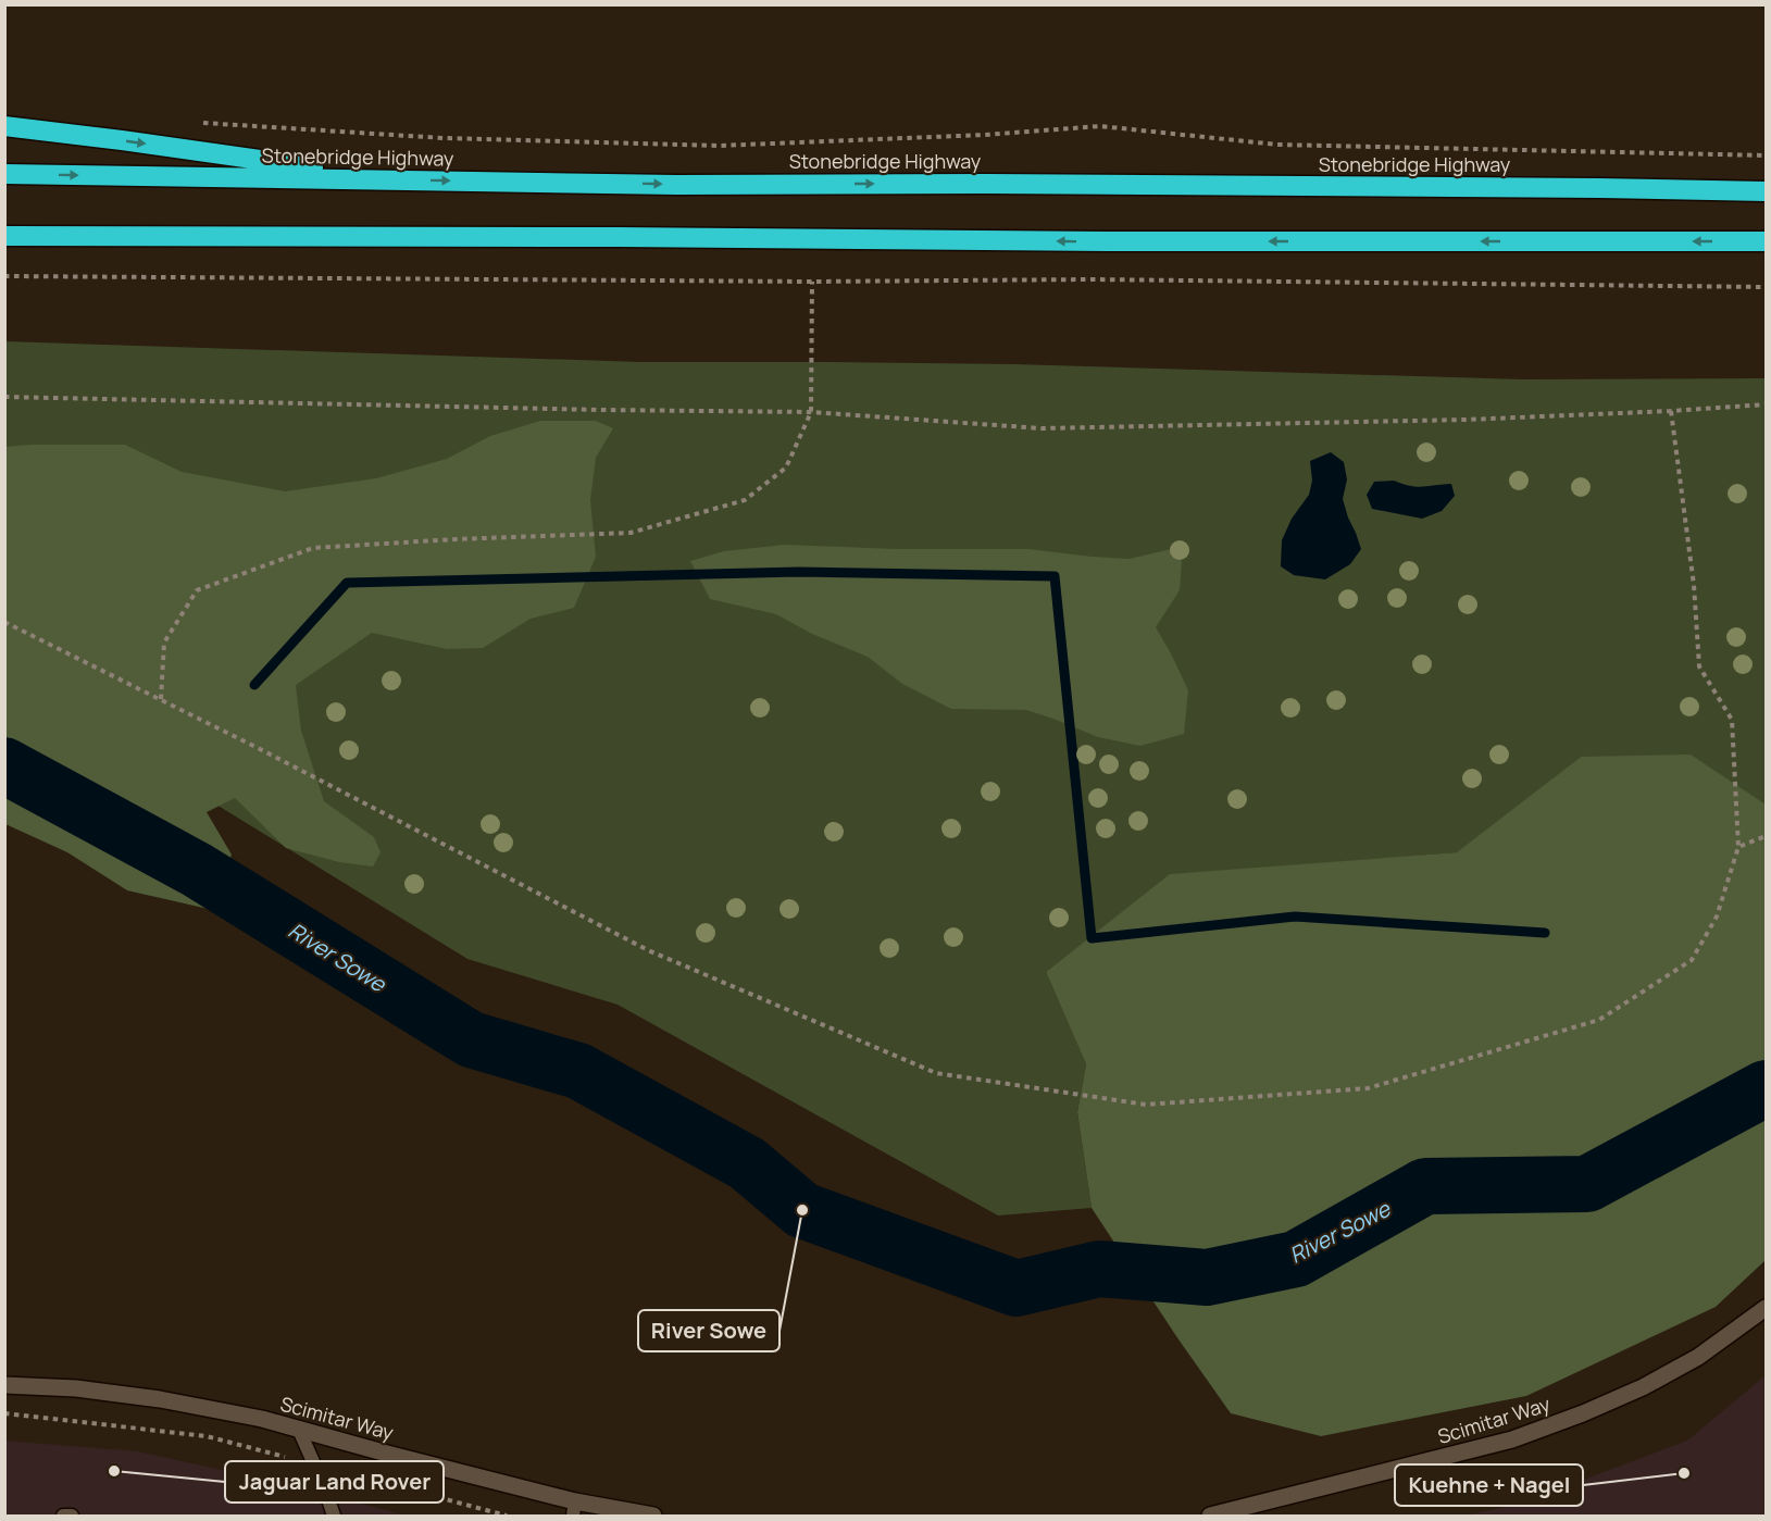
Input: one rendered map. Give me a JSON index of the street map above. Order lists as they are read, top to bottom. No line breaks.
{"streets":{"highway":["Stonebridge Highway"],"street":["Scimitar Way"]},"water":["River Sowe"],"places":["River Sowe","Jaguar Land Rover","Kuehne + Nagel"]}
